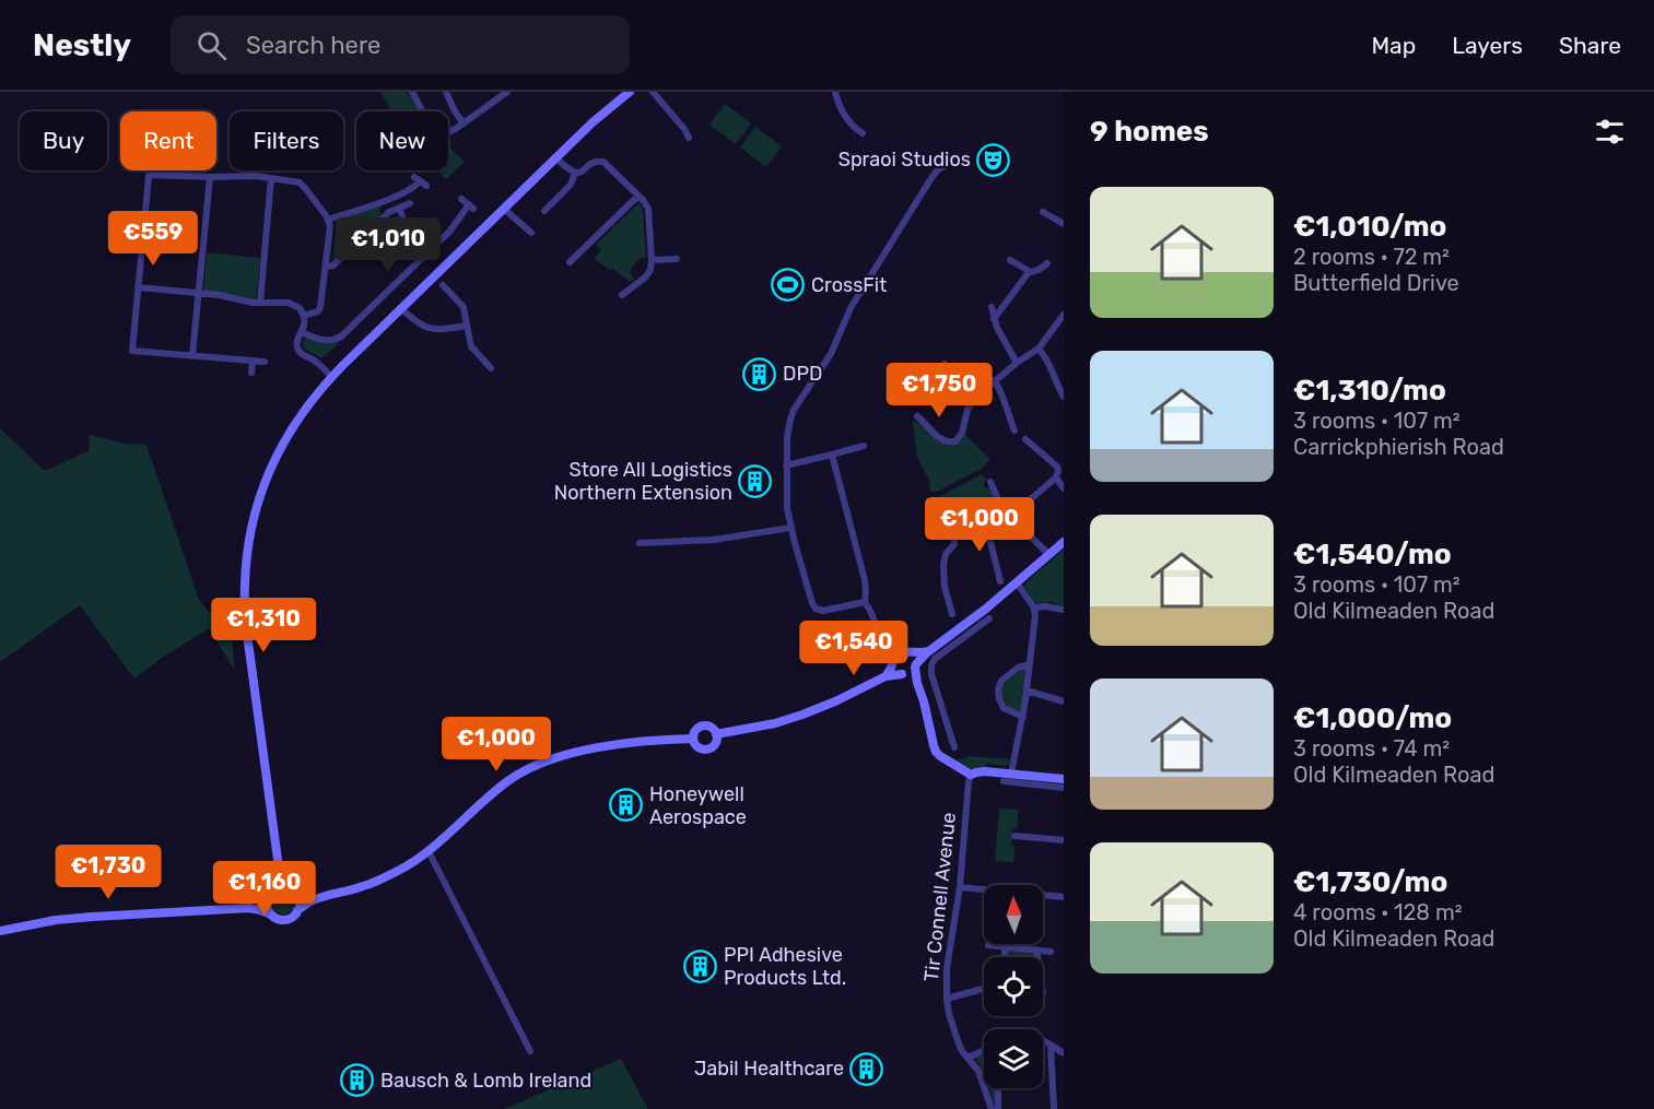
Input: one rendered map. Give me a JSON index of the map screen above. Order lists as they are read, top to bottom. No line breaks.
{"streets":{"street":["Tir Connell Avenue"]},"places":{"theatre":["Spraoi Studios"],"sports":["CrossFit"],"building":["DPD","Store All Logistics Northern Extension","Honeywell Aerospace","PPI Adhesive Products Ltd.","Jabil Healthcare","Bausch & Lomb Ireland"]},"north":"top","page":{"header":"Nestly","search":"Search here","nav":["Map","Layers","Share"],"heading":"9 homes","chip":["Buy","Rent","Filters","New"],"list":[{"name":"€1,010/mo","note":"2 rooms · 72 m² · Butterfield Drive"},{"name":"€1,310/mo","note":"3 rooms · 107 m² · Carrickphierish Road"},{"name":"€1,540/mo","note":"3 rooms · 107 m² · Old Kilmeaden Road"},{"name":"€1,000/mo","note":"3 rooms · 74 m² · Old Kilmeaden Road"},{"name":"€1,730/mo","note":"4 rooms · 128 m² · Old Kilmeaden Road"}],"price":["€559","€1,010","€1,750","€1,000","€1,310","€1,540","€1,000","€1,730","€1,160"]}}
